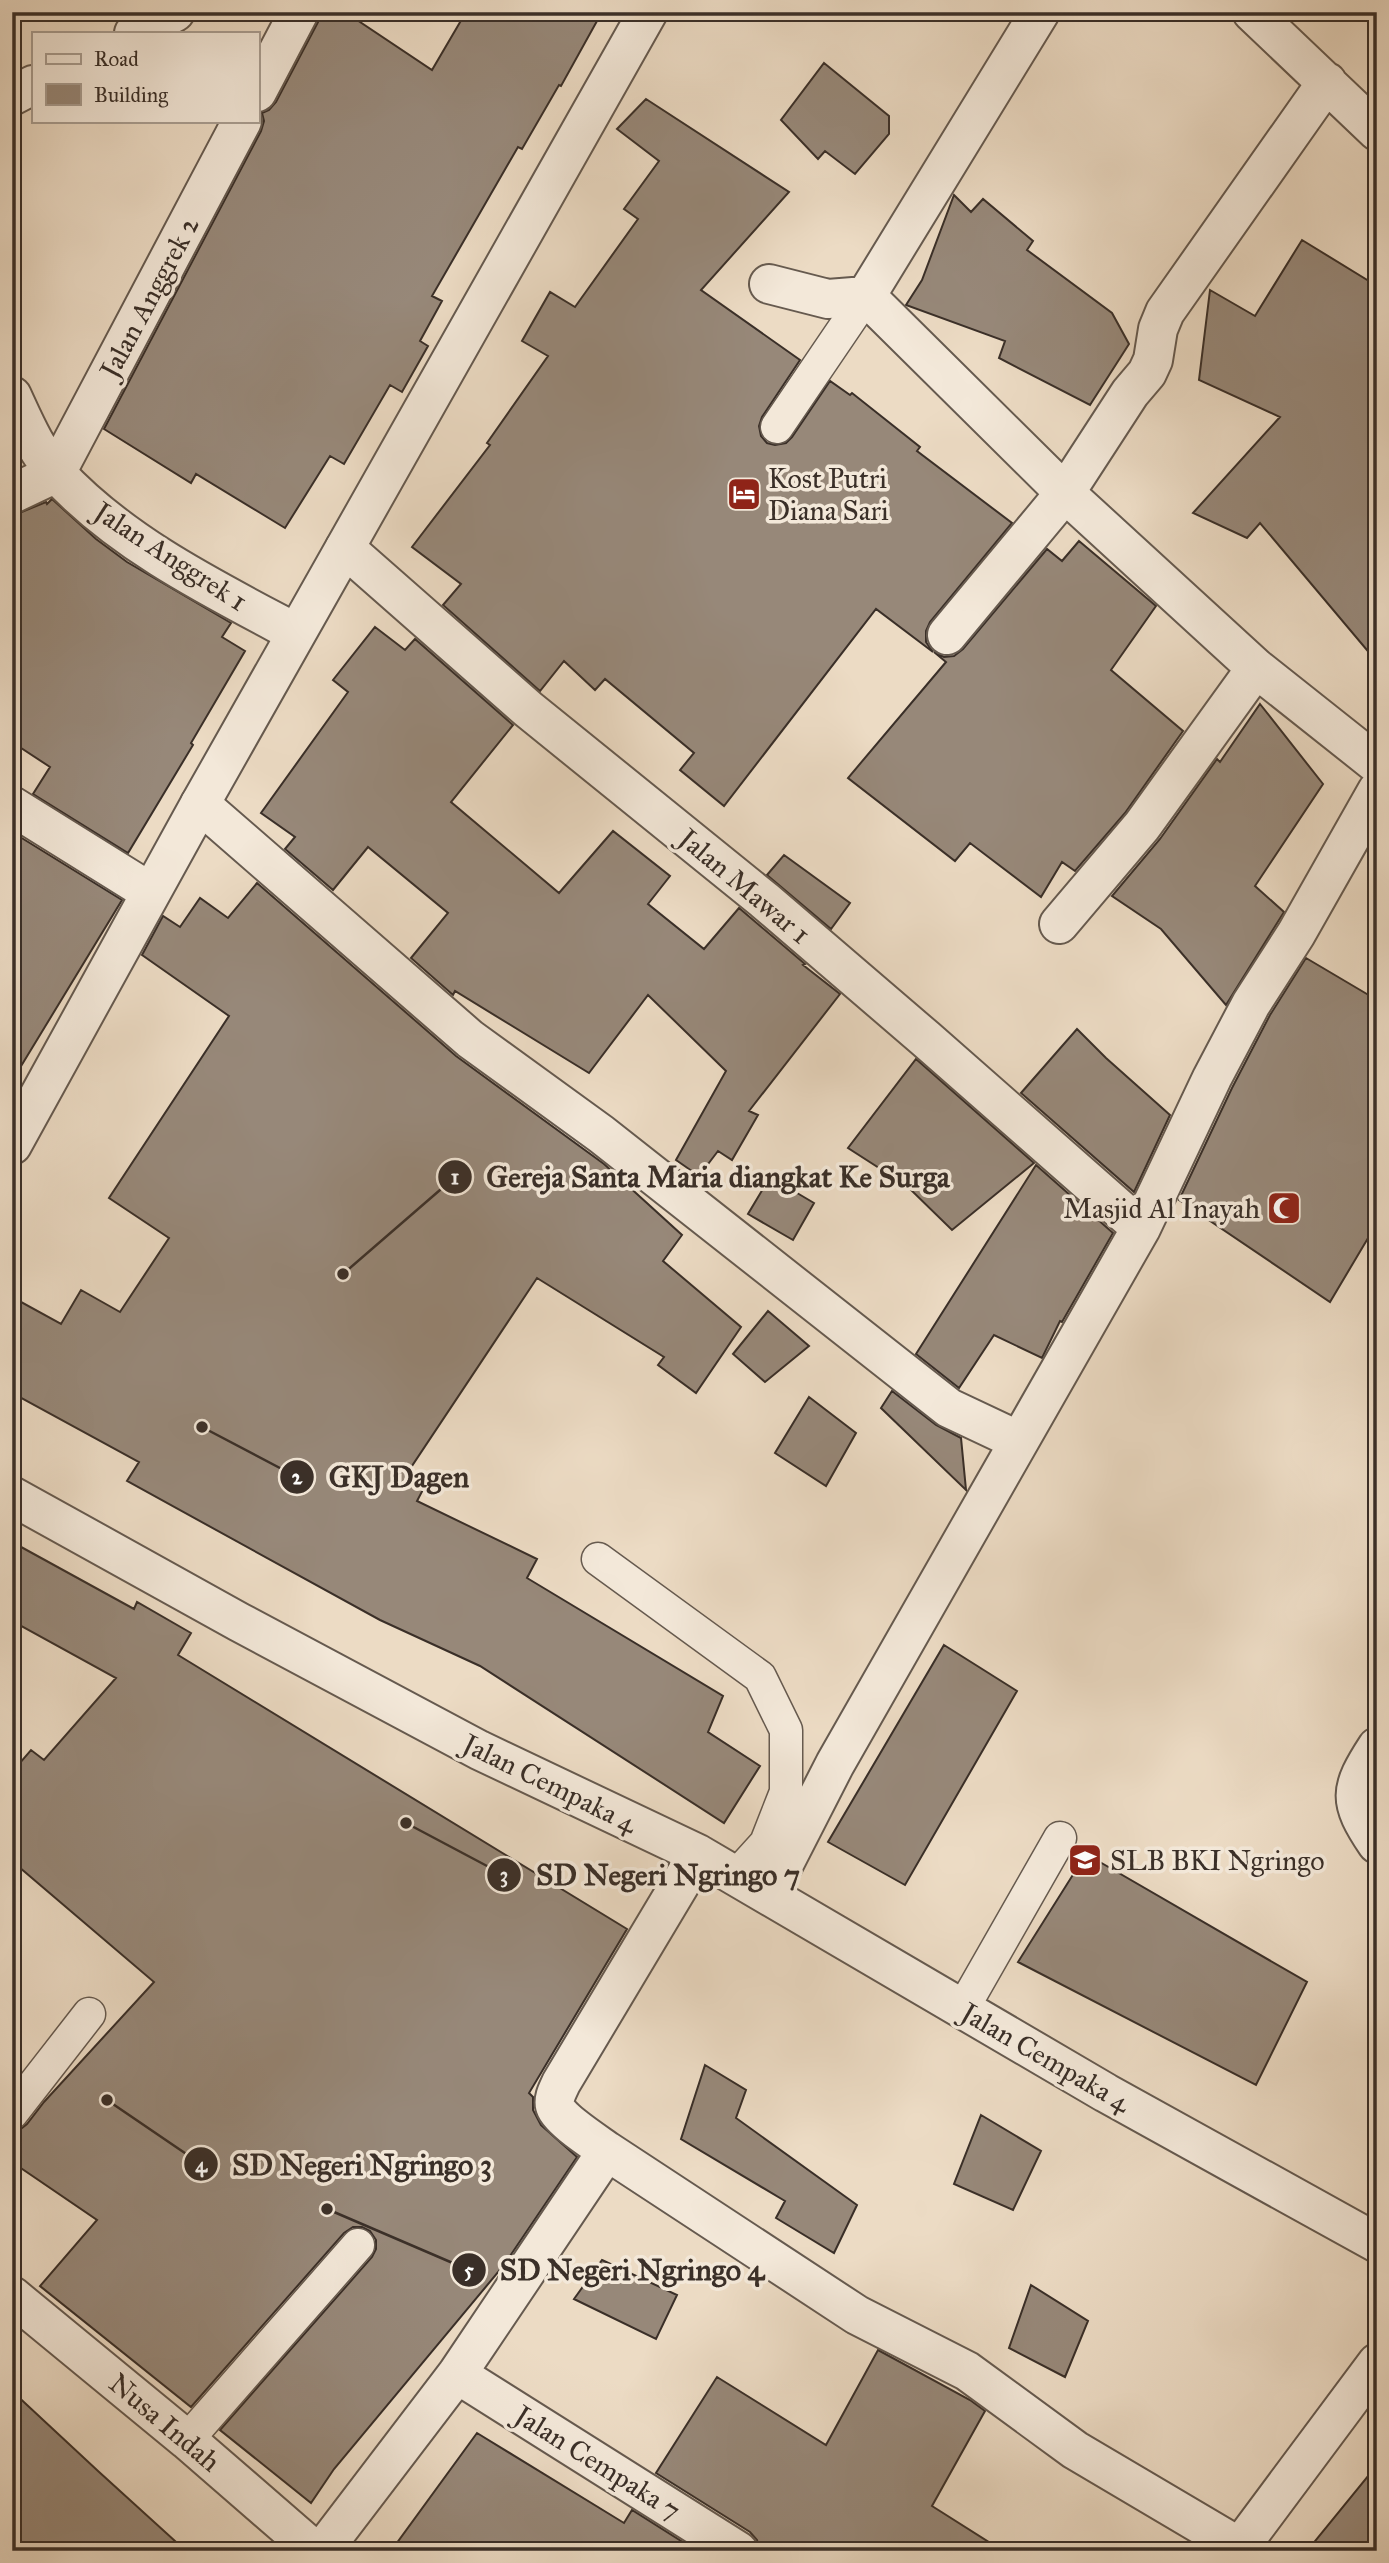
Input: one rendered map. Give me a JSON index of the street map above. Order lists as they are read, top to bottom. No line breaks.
{"streets":{"street":["Jalan Anggrek 2","Jalan Anggrek 1","Jalan Mawar 1","Jalan Cempaka 4","Nusa Indah","Jalan Cempaka 7"]},"crossings":[["Jalan Anggrek 2","Jalan Anggrek 1"]],"places":{"hotel":["Kost Putri Diana Sari"],"mosque":["Masjid Al Inayah"],"other":["Gereja Santa Maria diangkat Ke Surga","GKJ Dagen","SD Negeri Ngringo 7","SD Negeri Ngringo 3","SD Negeri Ngringo 4"],"school or university":["SLB BKI Ngringo"]},"legend":["Road","Building"]}
